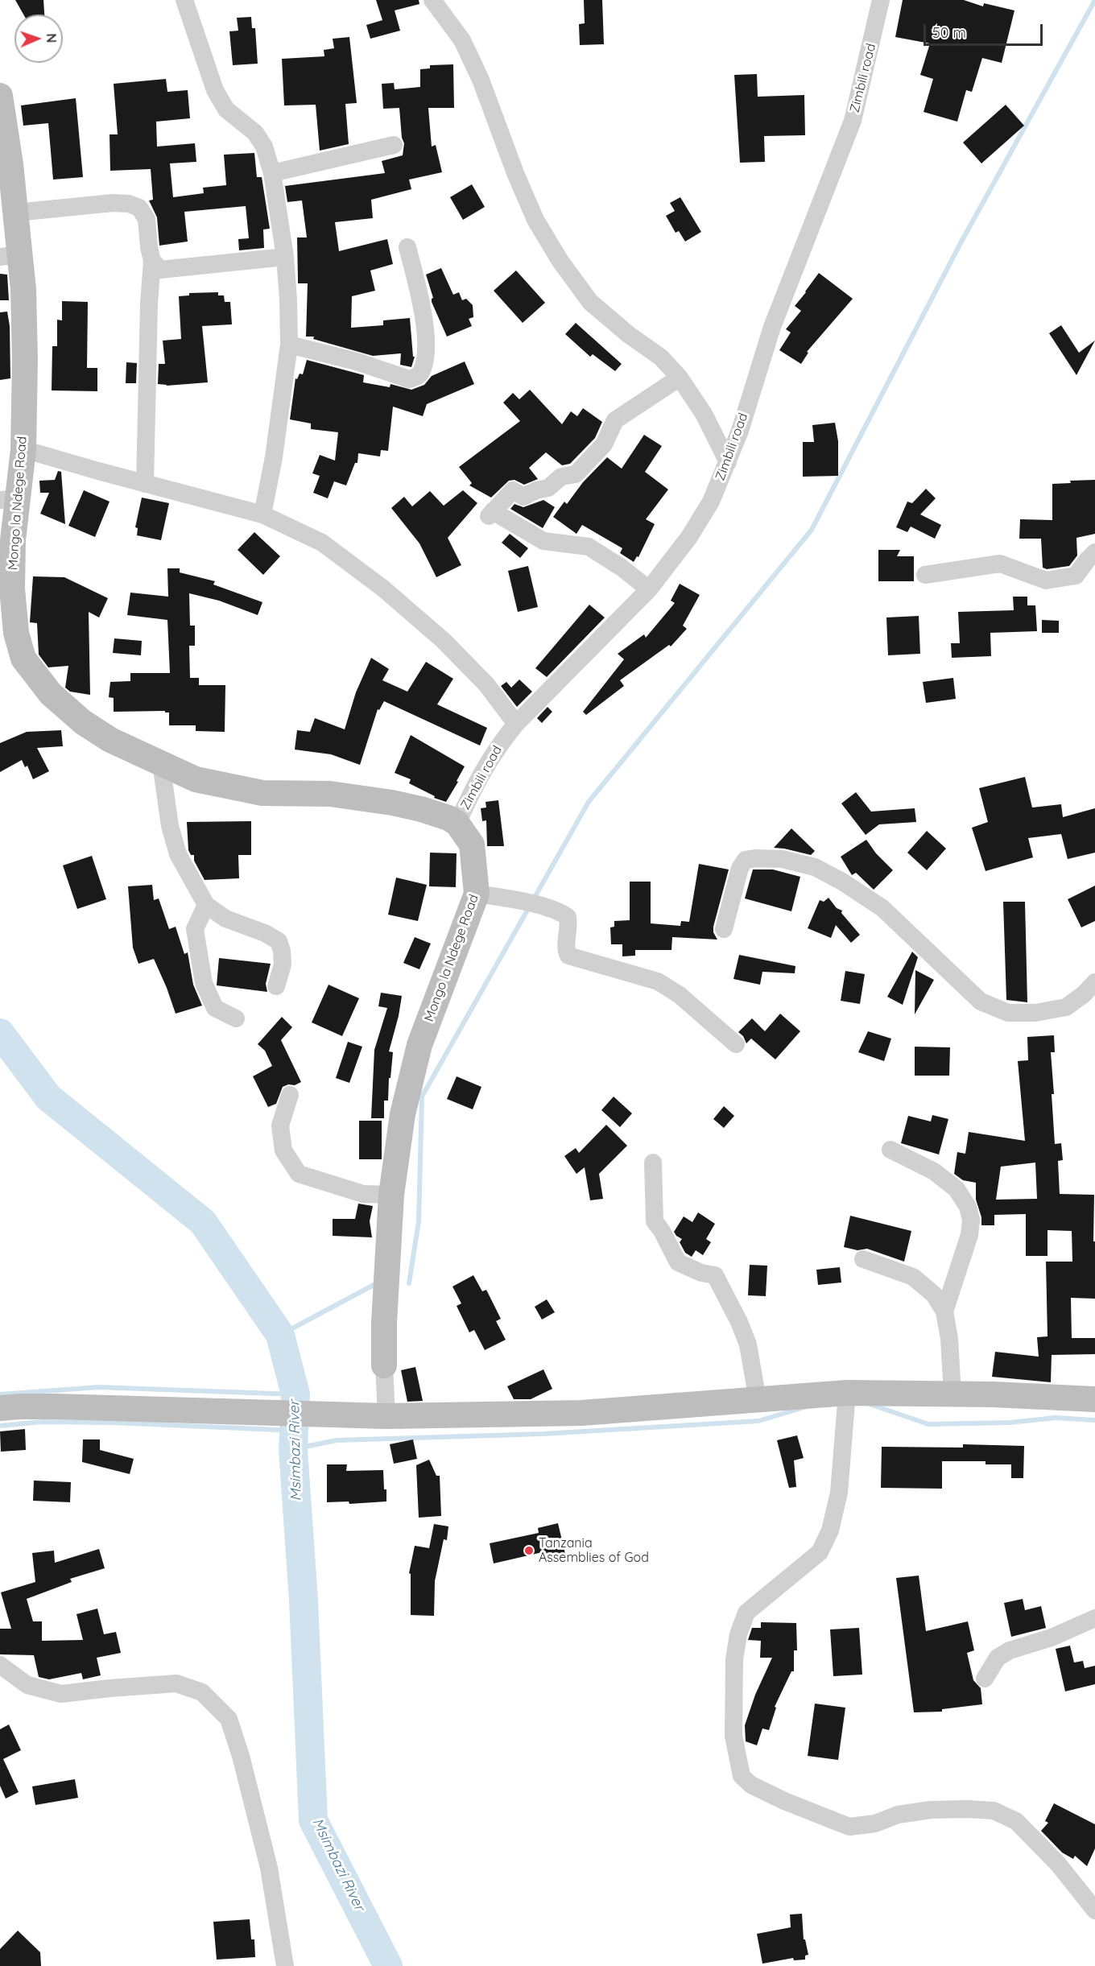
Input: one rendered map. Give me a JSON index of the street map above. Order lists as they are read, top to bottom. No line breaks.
{"streets":{"street":["Zimbili road","Mongo la Ndege Road"]},"crossings":[["Zimbili road","Mongo la Ndege Road"]],"water":["Msimbazi River"],"places":["Tanzania Assemblies of God"],"scale_bar":"50 m","north":"right"}
